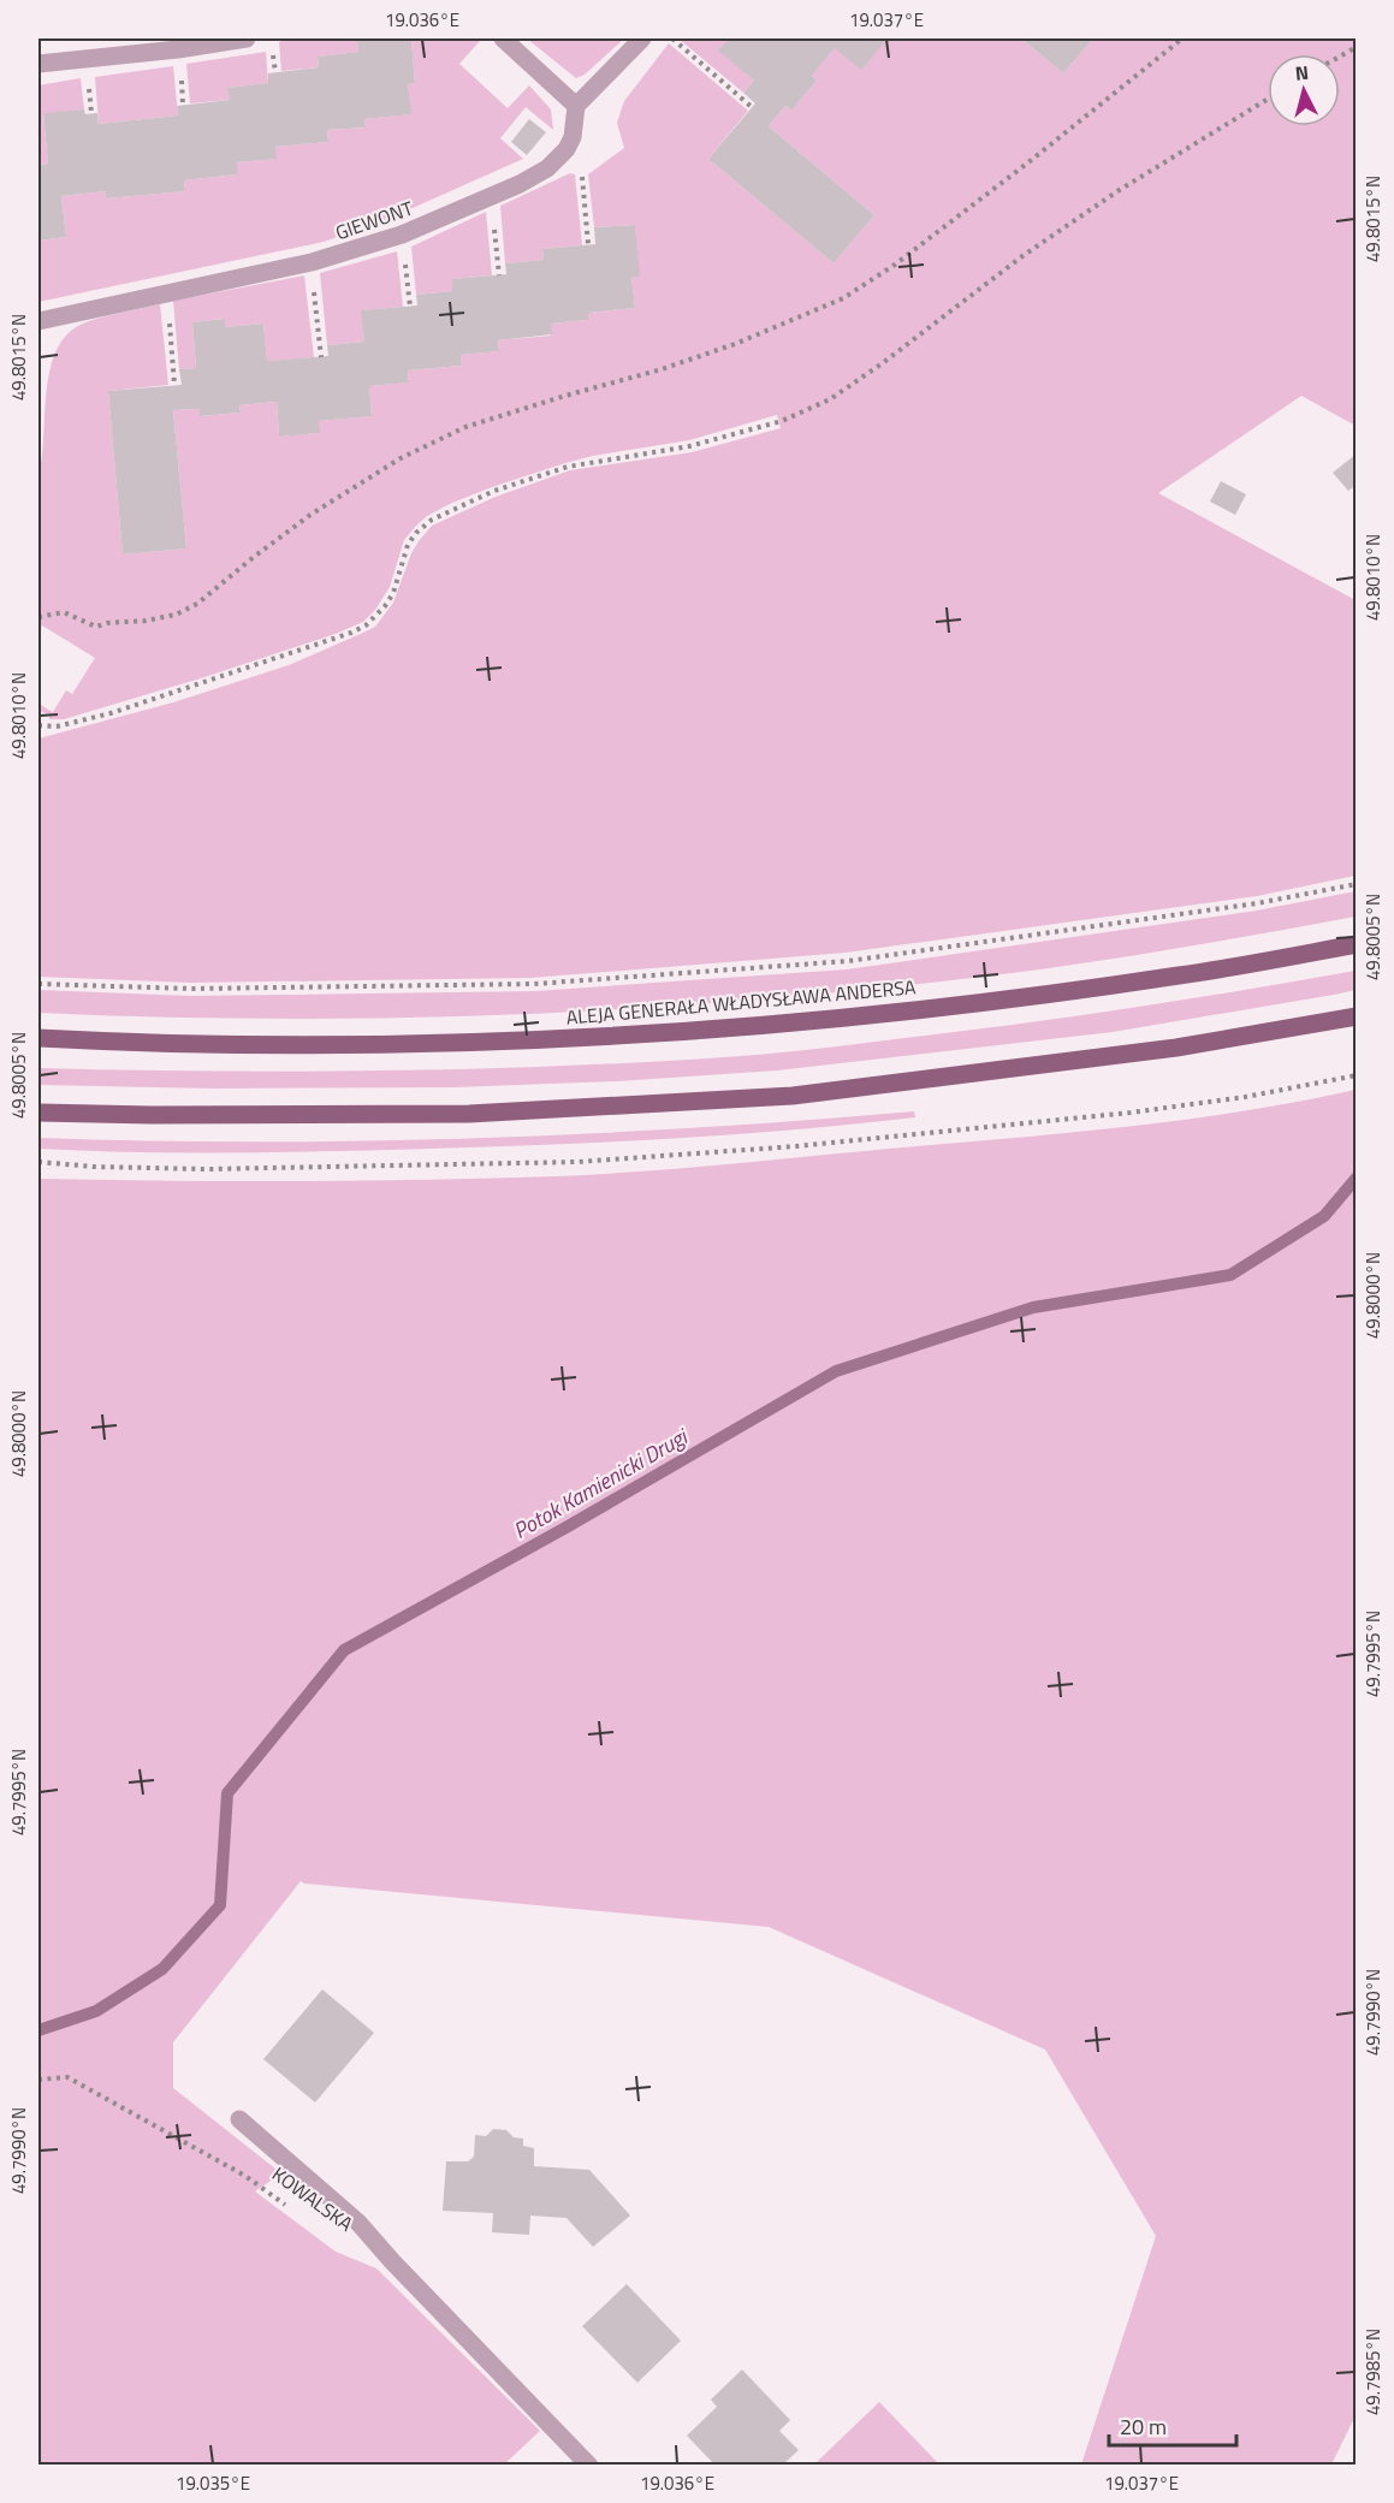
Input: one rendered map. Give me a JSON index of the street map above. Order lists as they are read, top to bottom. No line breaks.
{"streets":{"main road":["ALEJA GENERAŁA WŁADYSŁAWA ANDERSA"],"street":["GIEWONT"],"path":["KOWALSKA"]},"water":["Potok Kamienicki Drugi"],"scale_bar":"20 m","north":"top","coordinates":["19.036°E","19.037°E","49.8015°N","49.8010°N","49.8005°N","49.8000°N","49.7995°N","49.7990°N","49.7985°N","19.035°E"]}
